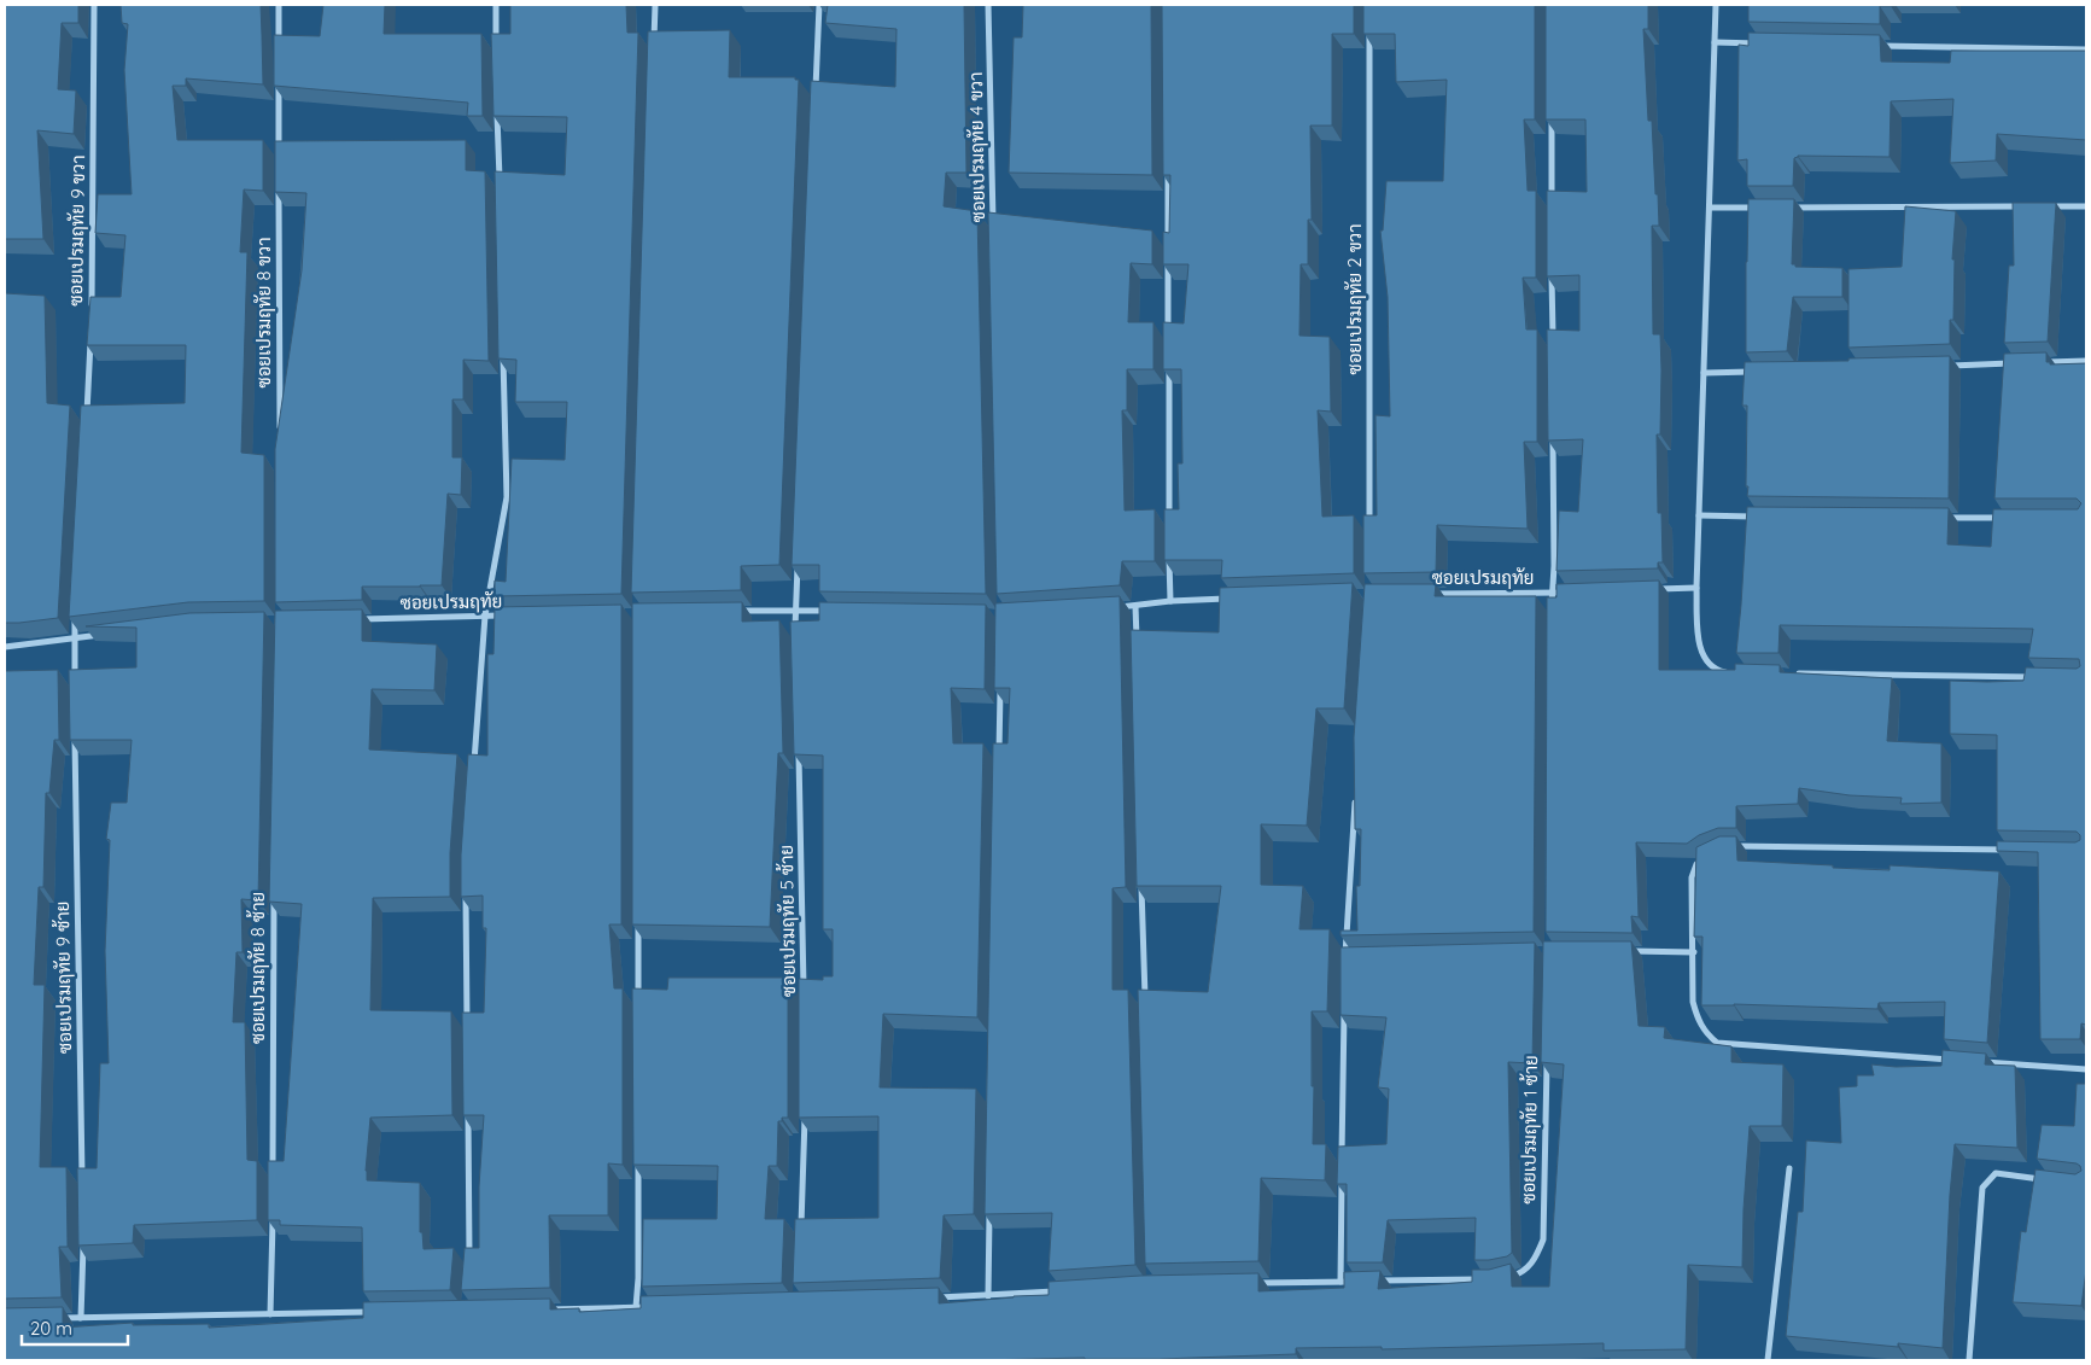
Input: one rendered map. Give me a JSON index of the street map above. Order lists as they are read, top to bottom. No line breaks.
{"streets":{"street":["ซอยเปรมฤทัย 4 ขวา","ซอยเปรมฤทัย 9 ขวา","ซอยเปรมฤทัย 2 ขวา","ซอยเปรมฤทัย 8 ขวา","ซอยเปรมฤทัย","ซอยเปรมฤทัย 5 ซ้าย","ซอยเปรมฤทัย 8 ซ้าย","ซอยเปรมฤทัย 9 ซ้าย","ซอยเปรมฤทัย 1 ซ้าย"]},"scale_bar":"20 m"}
